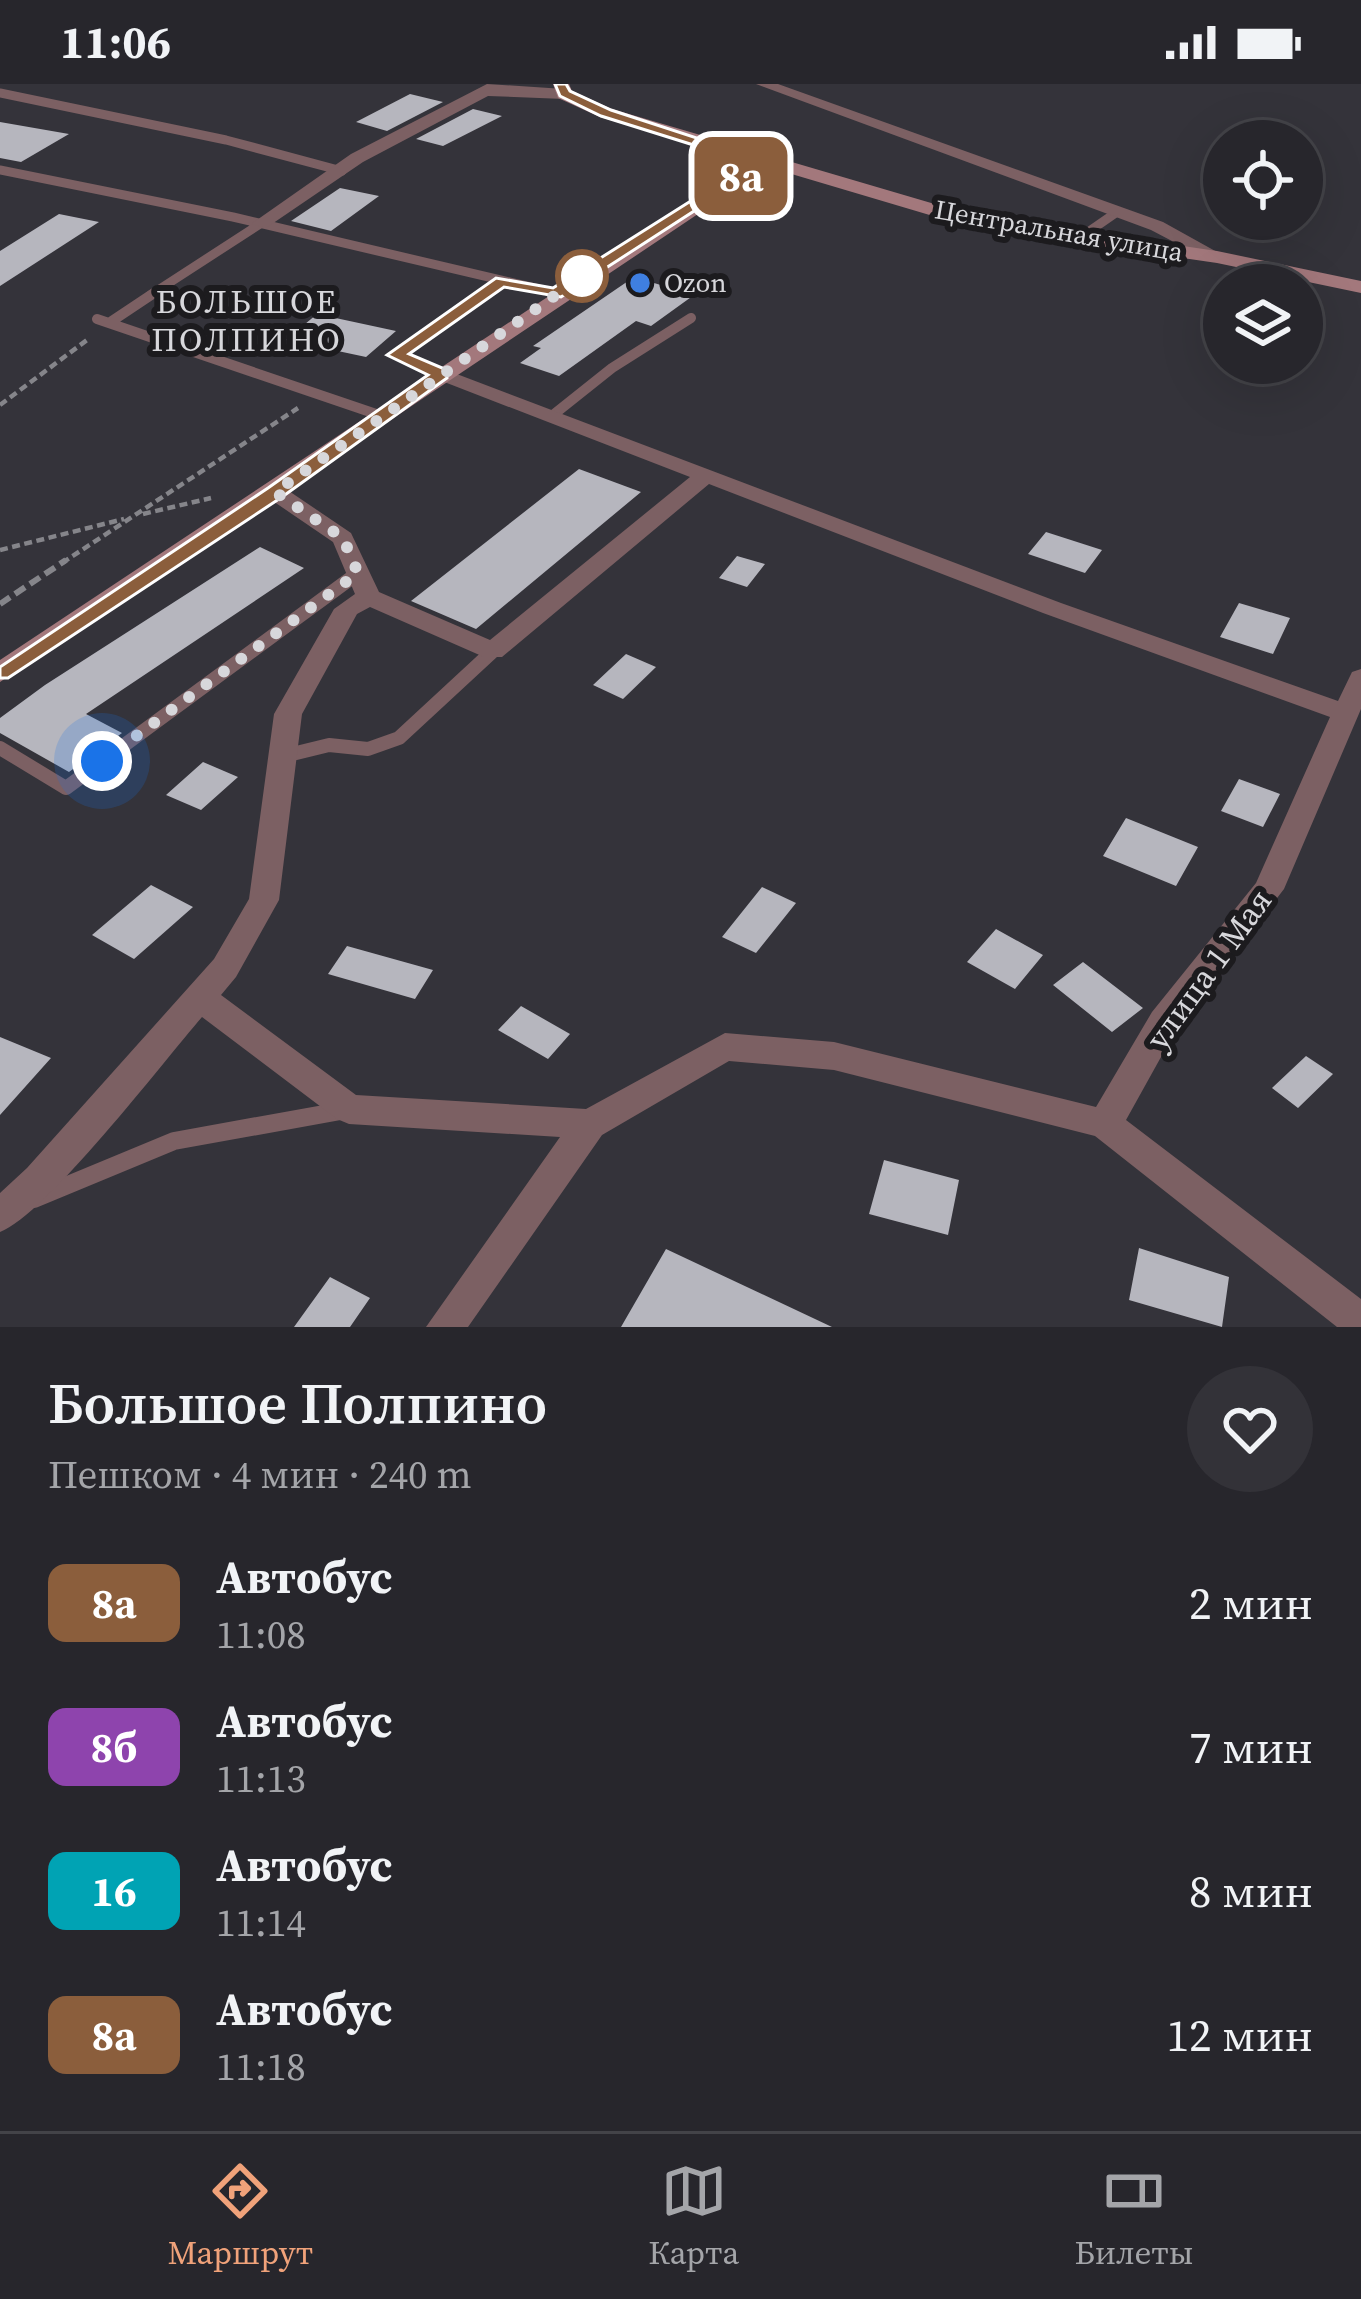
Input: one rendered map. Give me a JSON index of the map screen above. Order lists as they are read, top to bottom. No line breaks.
{"streets":{"street":["Центральная улица","улица 1 Мая"]},"districts":["БОЛЬШОЕ ПОЛПИНО"],"places":["Ozon"],"lines":["bus line 8а"],"page":{"status":"11:06","on_map":"8а","heading":["Большое Полпино","Пешком · 4 мин · 240 m"],"list":[{"mark":"8а","name":"Автобус","note":"11:08","value":"2 мин"},{"mark":"8б","name":"Автобус","note":"11:13","value":"7 мин"},{"mark":"16","name":"Автобус","note":"11:14","value":"8 мин"},{"mark":"8а","name":"Автобус","note":"11:18","value":"12 мин"}],"tabs":["Маршрут","Карта","Билеты"]}}
